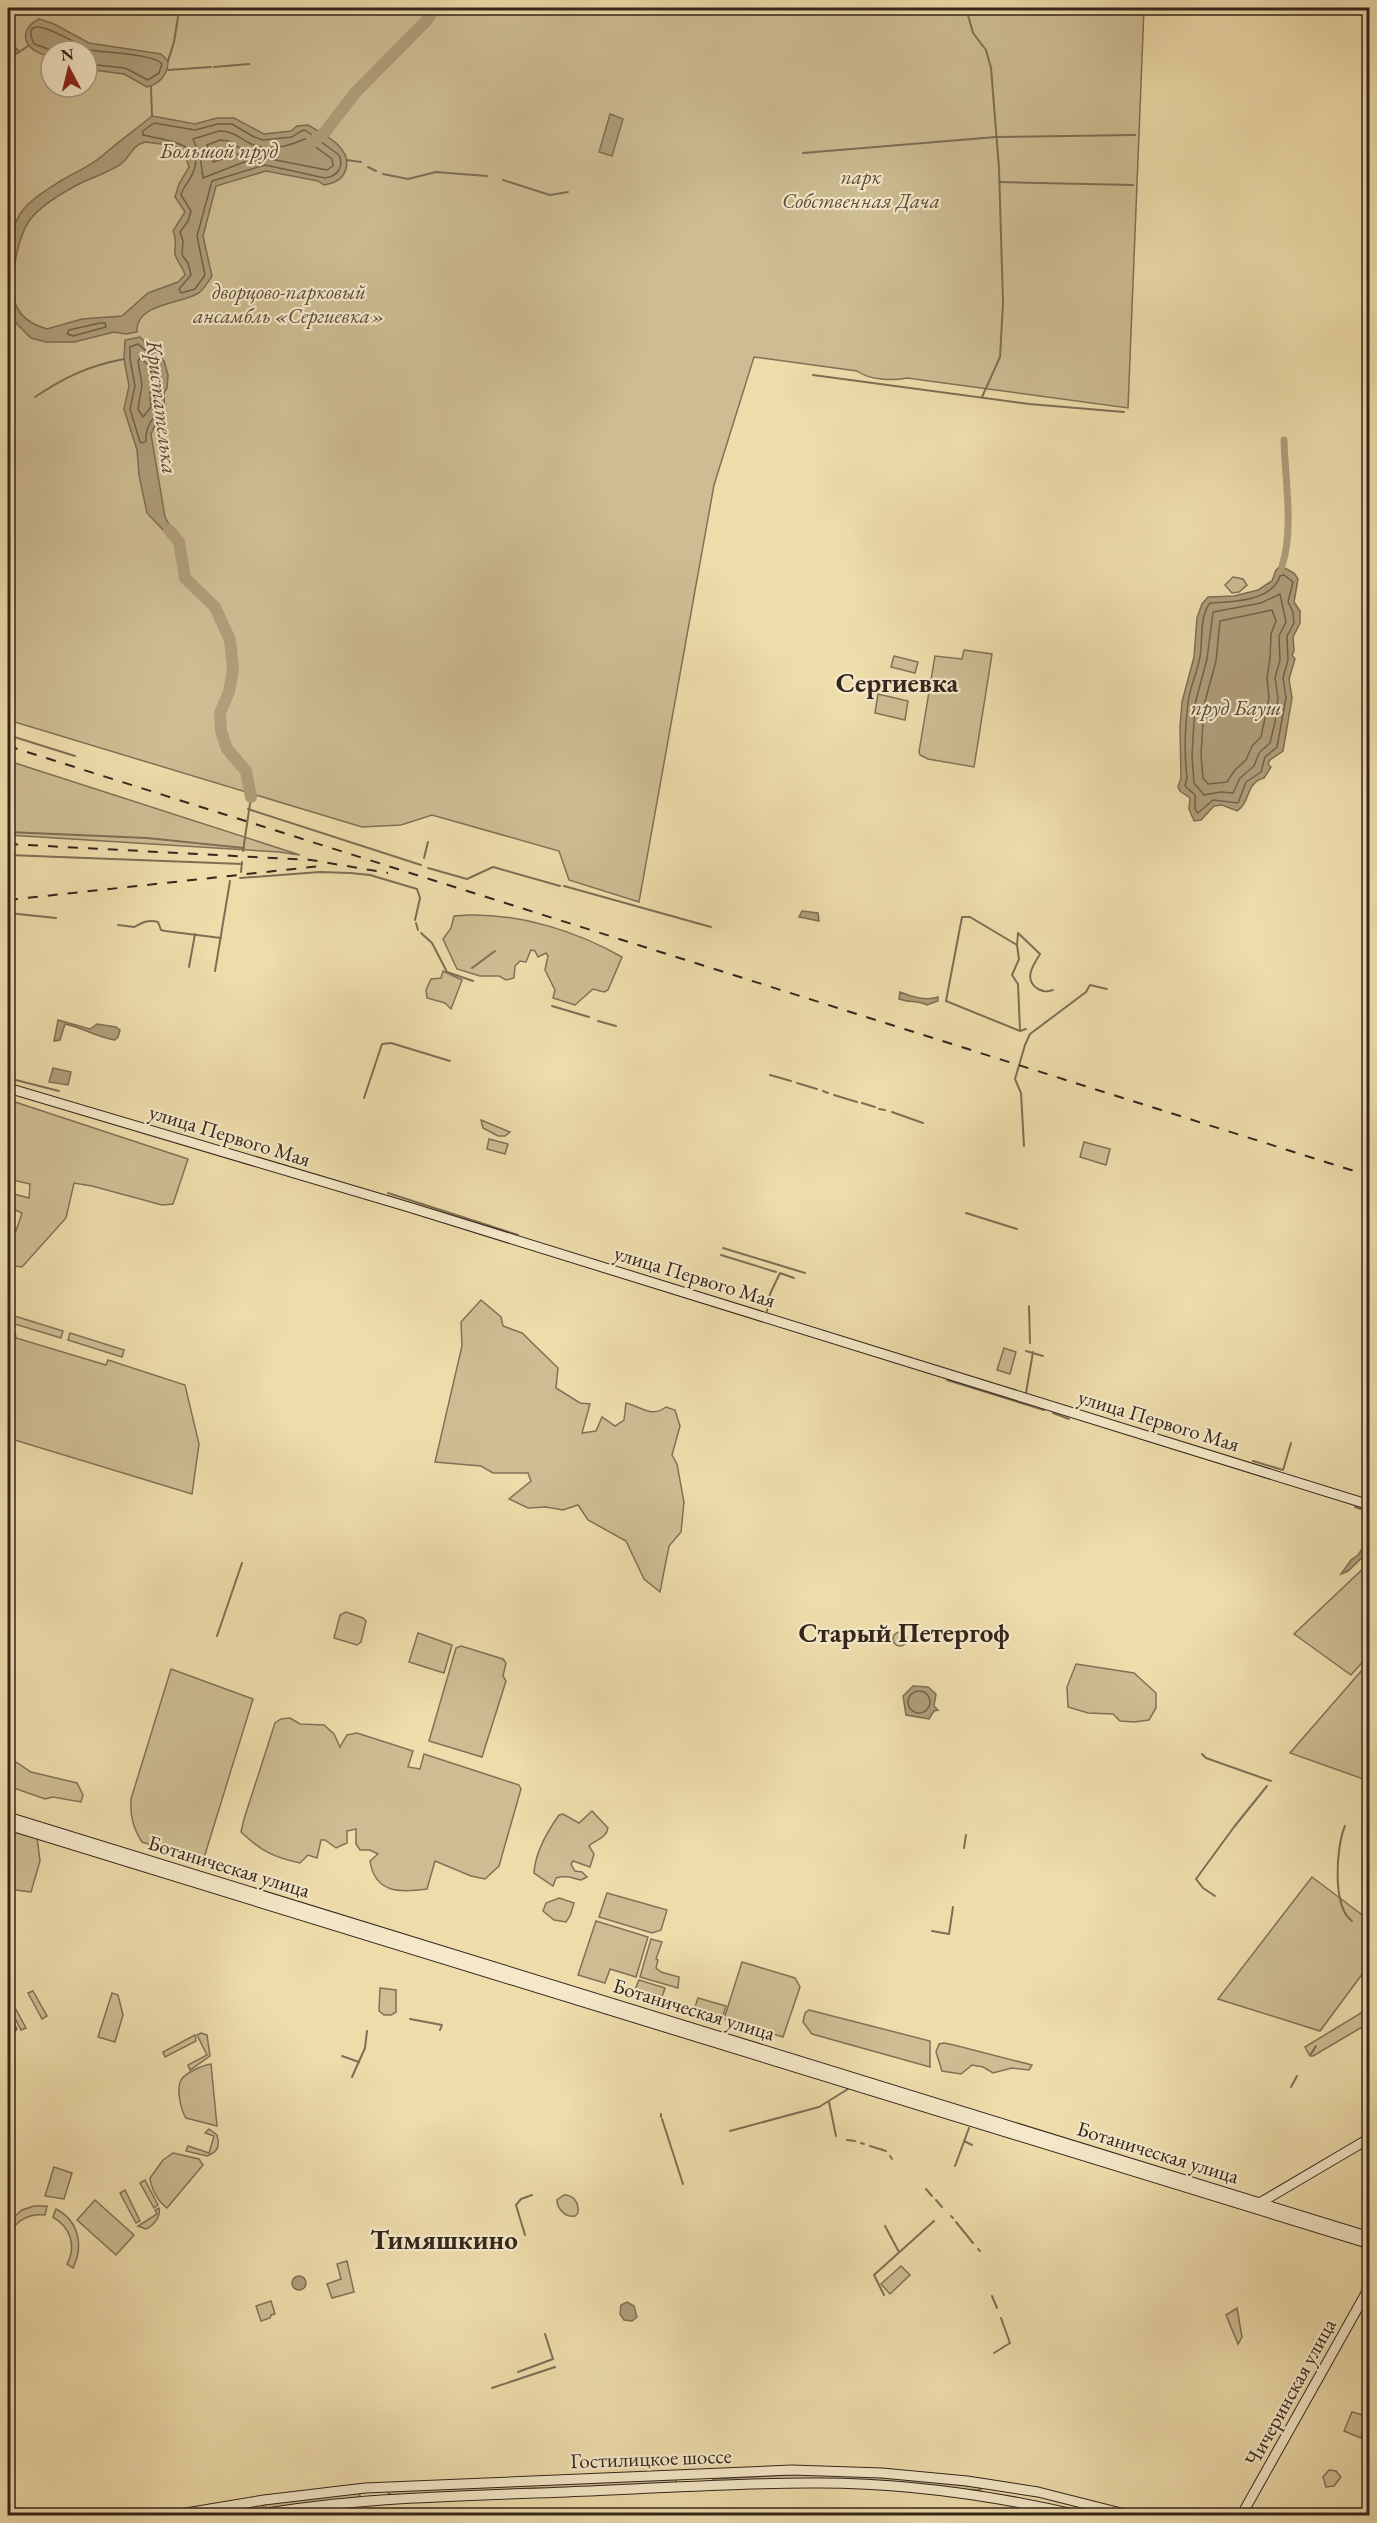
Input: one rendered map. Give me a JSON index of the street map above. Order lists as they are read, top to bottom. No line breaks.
{"streets":{"street":["улица Первого Мая","Ботаническая улица","Чичеринская улица","Гостилицкое шоссе"]},"districts":["Сергиевка","Старый Петергоф","Тимяшкино"],"water":["Большой пруд","Кристателька","пруд Бауш"],"parks":["парк Собственная Дача","дворцово-парковый ансамбль «Сергиевка»"],"north":"top"}
